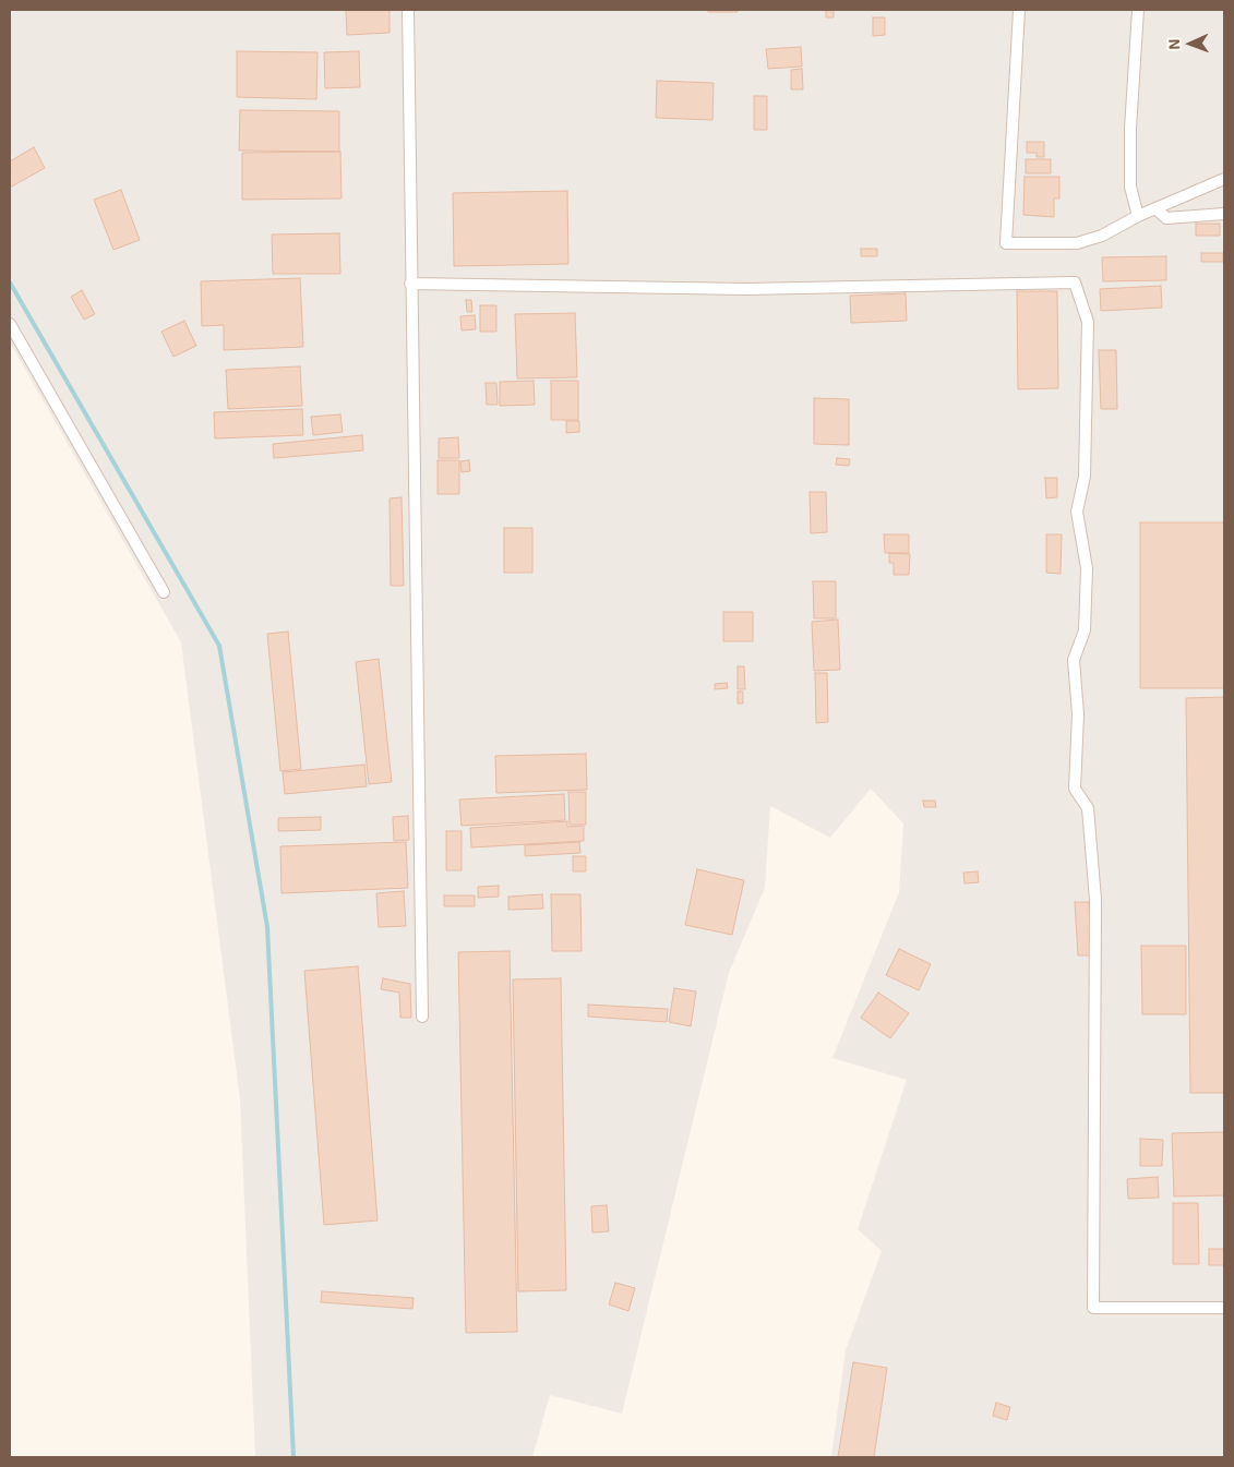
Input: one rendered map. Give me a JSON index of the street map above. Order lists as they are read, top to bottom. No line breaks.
{"north":"left"}
